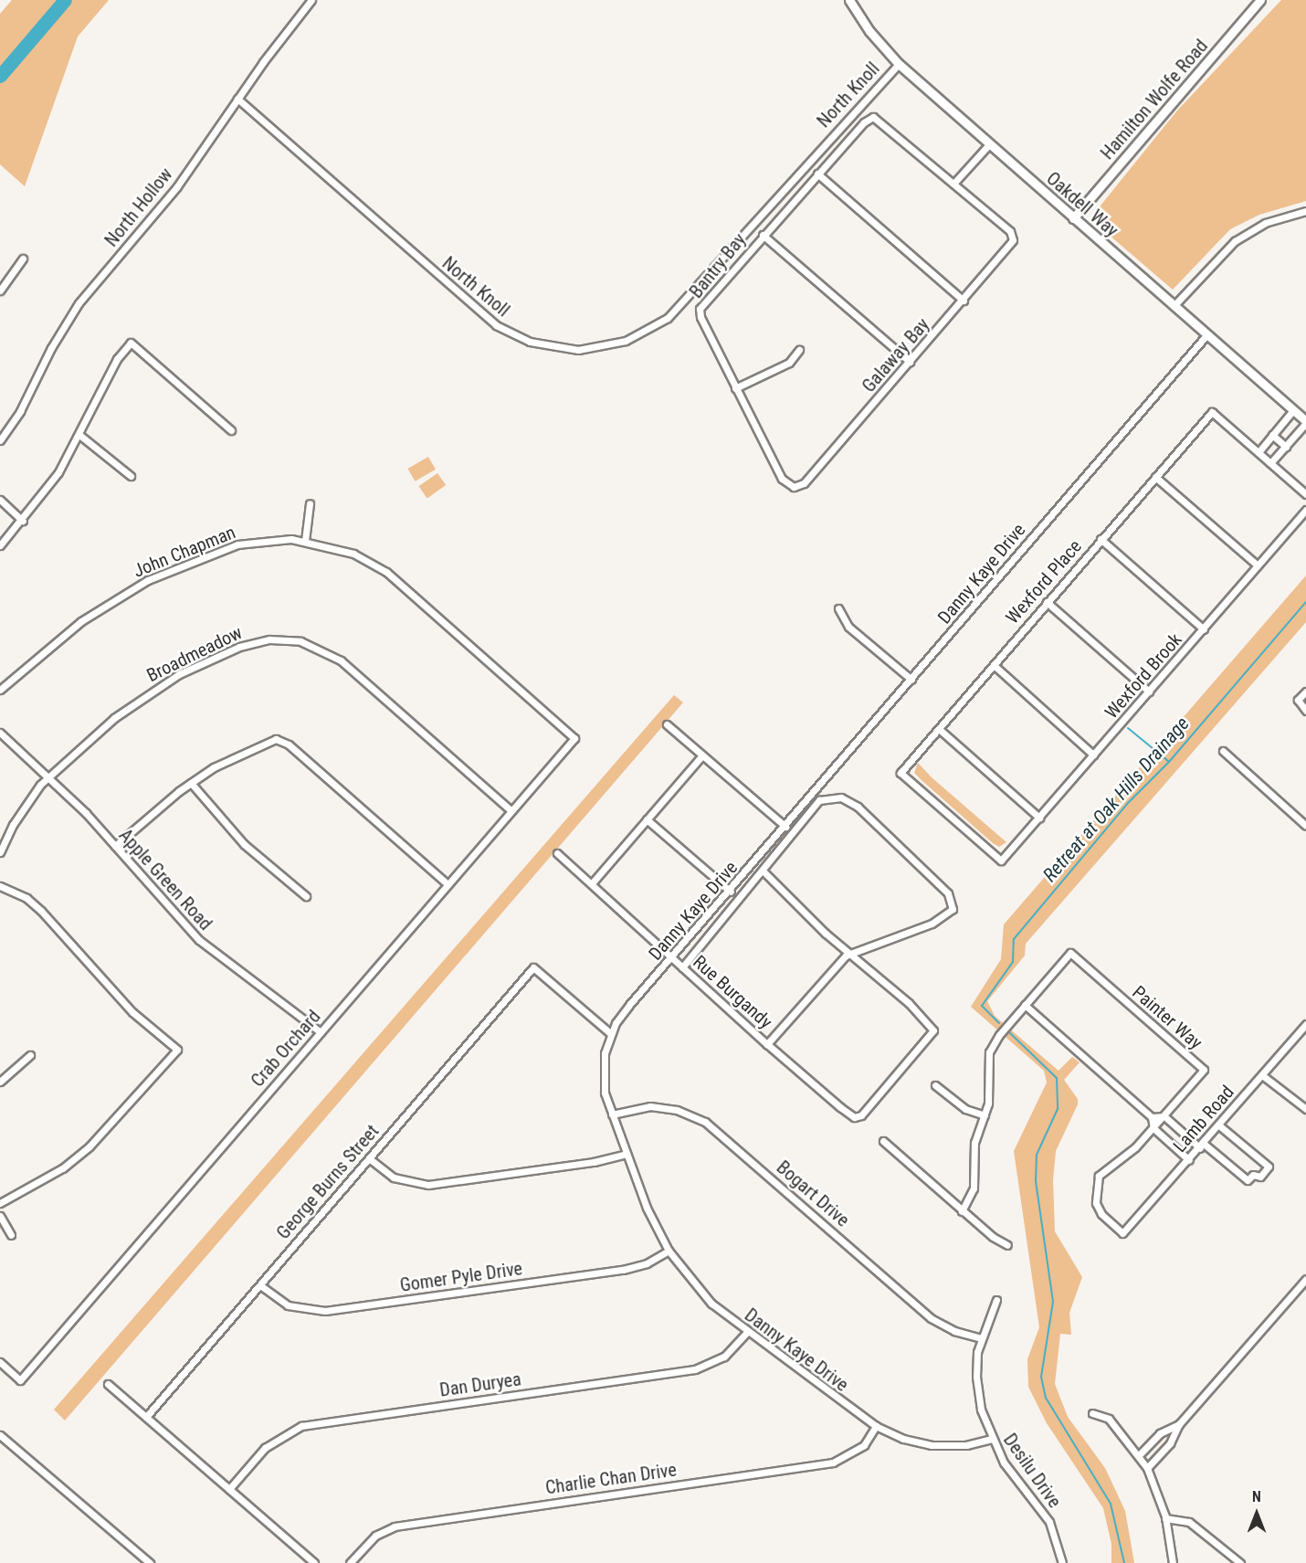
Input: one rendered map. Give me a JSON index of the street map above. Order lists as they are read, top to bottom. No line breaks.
{"streets":{"street":["North Knoll","Hamilton Wolfe Road","Oakdell Way","North Hollow","Bantry Bay","Galaway Bay","John Chapman","Danny Kaye Drive","Wexford Place","Broadmeadow","Wexford Brook","Apple Green Road","Rue Burgandy","Painter Way","Crab Orchard","Lamb Road","George Burns Street","Bogart Drive","Gomer Pyle Drive","Dan Duryea","Desilu Drive","Charlie Chan Drive"]},"crossings":[["North Knoll","Oakdell Way"],["North Knoll","North Hollow"],["Hamilton Wolfe Road","Oakdell Way"],["Oakdell Way","Danny Kaye Drive"],["Bantry Bay","Galaway Bay"],["John Chapman","Crab Orchard"],["Danny Kaye Drive","Rue Burgandy"],["Danny Kaye Drive","George Burns Street"],["Danny Kaye Drive","Bogart Drive"],["Danny Kaye Drive","Gomer Pyle Drive"],["Danny Kaye Drive","Dan Duryea"],["Danny Kaye Drive","Desilu Drive"],["Danny Kaye Drive","Charlie Chan Drive"],["Wexford Place","Wexford Brook"],["Broadmeadow","Apple Green Road"],["Broadmeadow","Crab Orchard"],["Apple Green Road","Crab Orchard"],["Painter Way","Lamb Road"],["George Burns Street","Gomer Pyle Drive"],["Bogart Drive","Desilu Drive"]],"water":["Retreat at Oak Hills Drainage"],"north":"top"}
